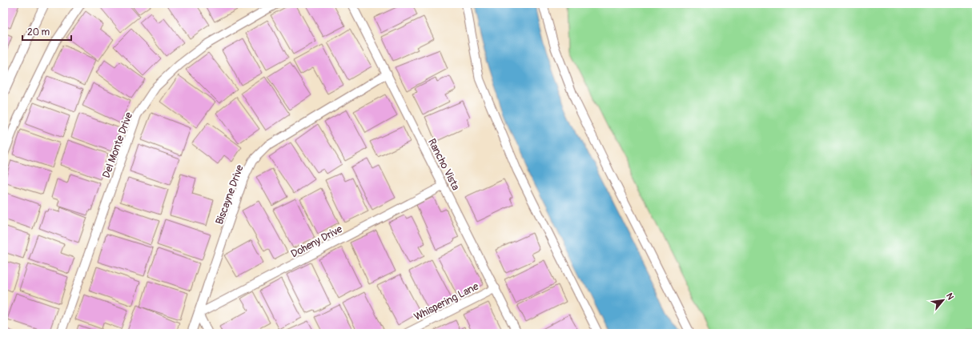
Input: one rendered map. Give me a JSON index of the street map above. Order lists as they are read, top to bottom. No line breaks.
{"streets":{"lane":["Del Monte Drive","Rancho Vista","Biscayne Drive","Doheny Drive","Whispering Lane"]},"crossings":[["Rancho Vista","Biscayne Drive"],["Rancho Vista","Doheny Drive"],["Rancho Vista","Whispering Lane"],["Biscayne Drive","Doheny Drive"]],"scale_bar":"20 m","north":"top right"}
